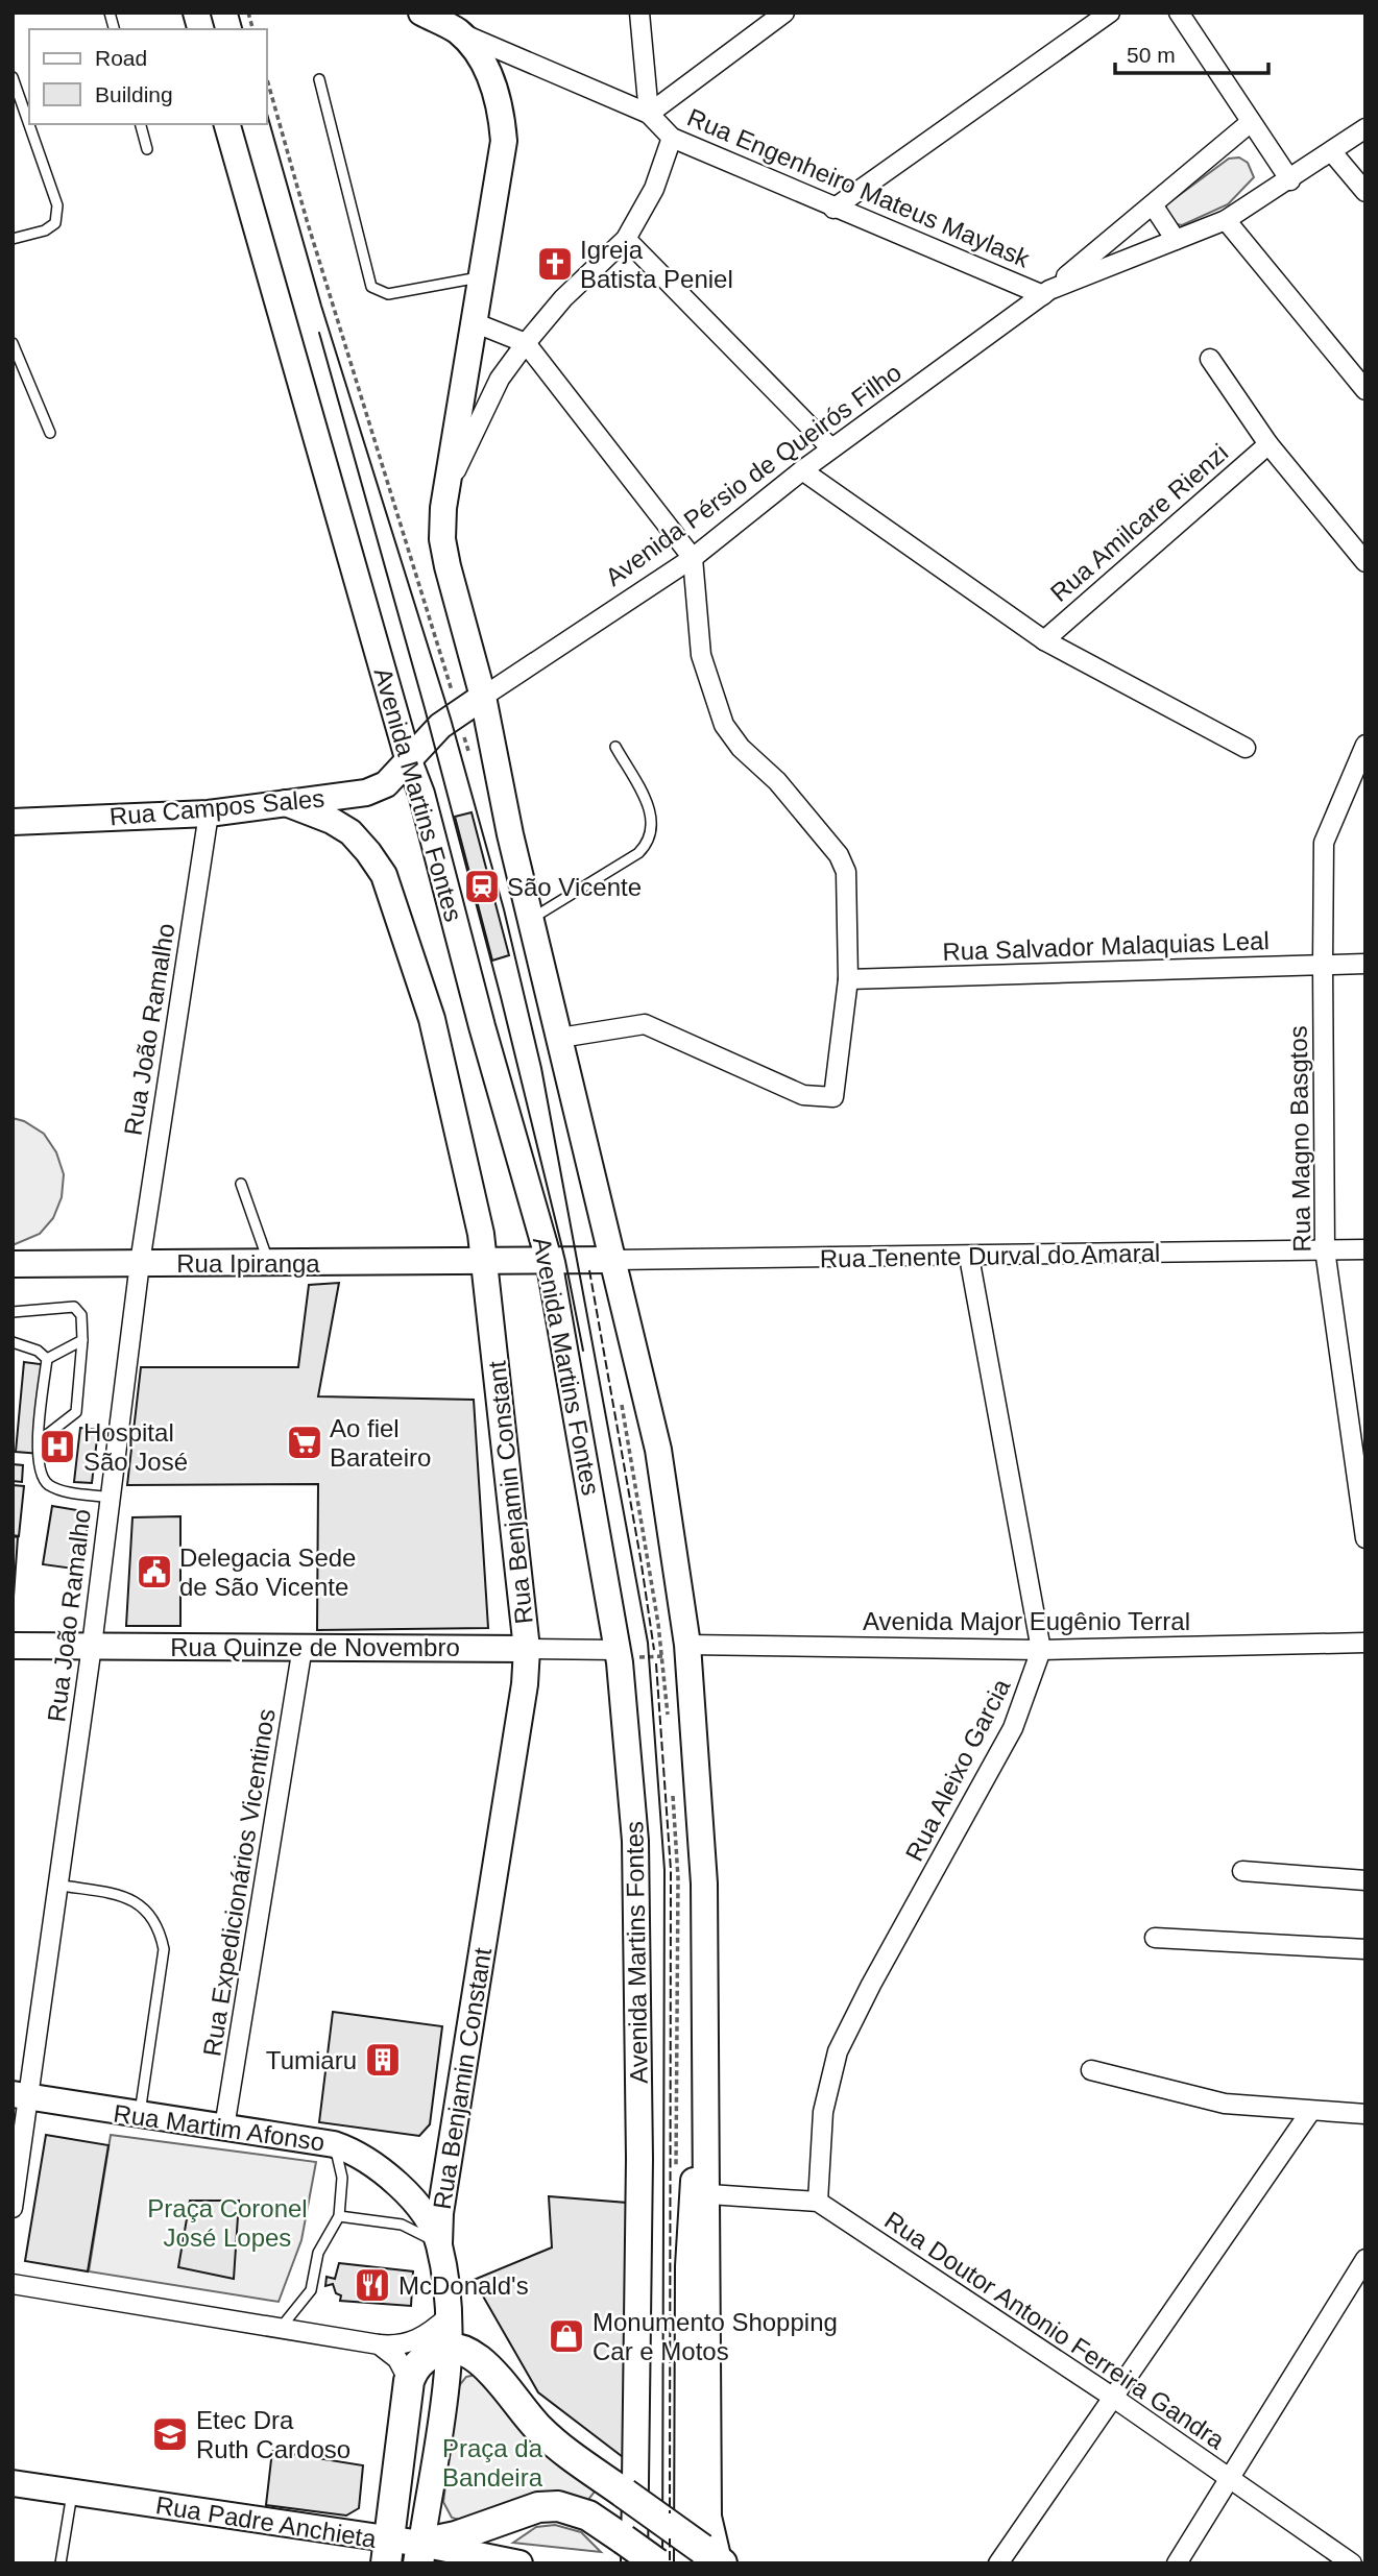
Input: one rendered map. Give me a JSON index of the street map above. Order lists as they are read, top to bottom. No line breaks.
{"streets":{"main road":["Avenida Martins Fontes","Rua Campos Sales","Rua Ipiranga","Rua Benjamin Constant","Rua Quinze de Novembro","Rua Martim Afonso","Rua Padre Anchieta"],"street":["Rua Engenheiro Mateus Maylask","Avenida Pérsio de Queirós Filho","Rua Amilcare Rienzi","Rua Salvador Malaquias Leal","Rua João Ramalho","Rua Magno Basgtos","Rua Tenente Durval do Amaral","Avenida Major Eugênio Terral","Rua Aleixo Garcia","Rua Expedicionários Vicentinos","Rua Doutor Antonio Ferreira Gandra"]},"crossings":[["Rua Engenheiro Mateus Maylask","Avenida Pérsio de Queirós Filho"],["Avenida Pérsio de Queirós Filho","Rua Campos Sales"],["Avenida Martins Fontes","Rua Campos Sales"],["Avenida Martins Fontes","Rua Quinze de Novembro"],["Rua Campos Sales","Rua João Ramalho"],["Rua Campos Sales","Rua Benjamin Constant"],["Rua Salvador Malaquias Leal","Rua Magno Basgtos"],["Rua João Ramalho","Rua Ipiranga"],["Rua João Ramalho","Rua Quinze de Novembro"],["Rua João Ramalho","Rua Martim Afonso"],["Rua Magno Basgtos","Rua Tenente Durval do Amaral"],["Rua Tenente Durval do Amaral","Rua Aleixo Garcia"],["Rua Ipiranga","Rua Benjamin Constant"],["Rua Benjamin Constant","Rua Quinze de Novembro"],["Rua Benjamin Constant","Rua Martim Afonso"],["Avenida Major Eugênio Terral","Rua Aleixo Garcia"],["Rua Quinze de Novembro","Rua Expedicionários Vicentinos"],["Rua Aleixo Garcia","Rua Doutor Antonio Ferreira Gandra"],["Rua Expedicionários Vicentinos","Rua Martim Afonso"],["Rua Martim Afonso","Rua Padre Anchieta"]],"parks":["Praça Coronel José Lopes","Praça da Bandeira"],"places":{"church":["Igreja Batista Peniel"],"station":["São Vicente"],"supermarket":["Ao fiel Barateiro"],"hospital":["Hospital São José"],"public building":["Delegacia Sede de São Vicente"],"building":["Tumiaru"],"restaurant":["McDonald's"],"shop":["Monumento Shopping Car e Motos"],"school or university":["Etec Dra Ruth Cardoso"]},"legend":["Road","Building"],"scale_bar":"50 m"}
